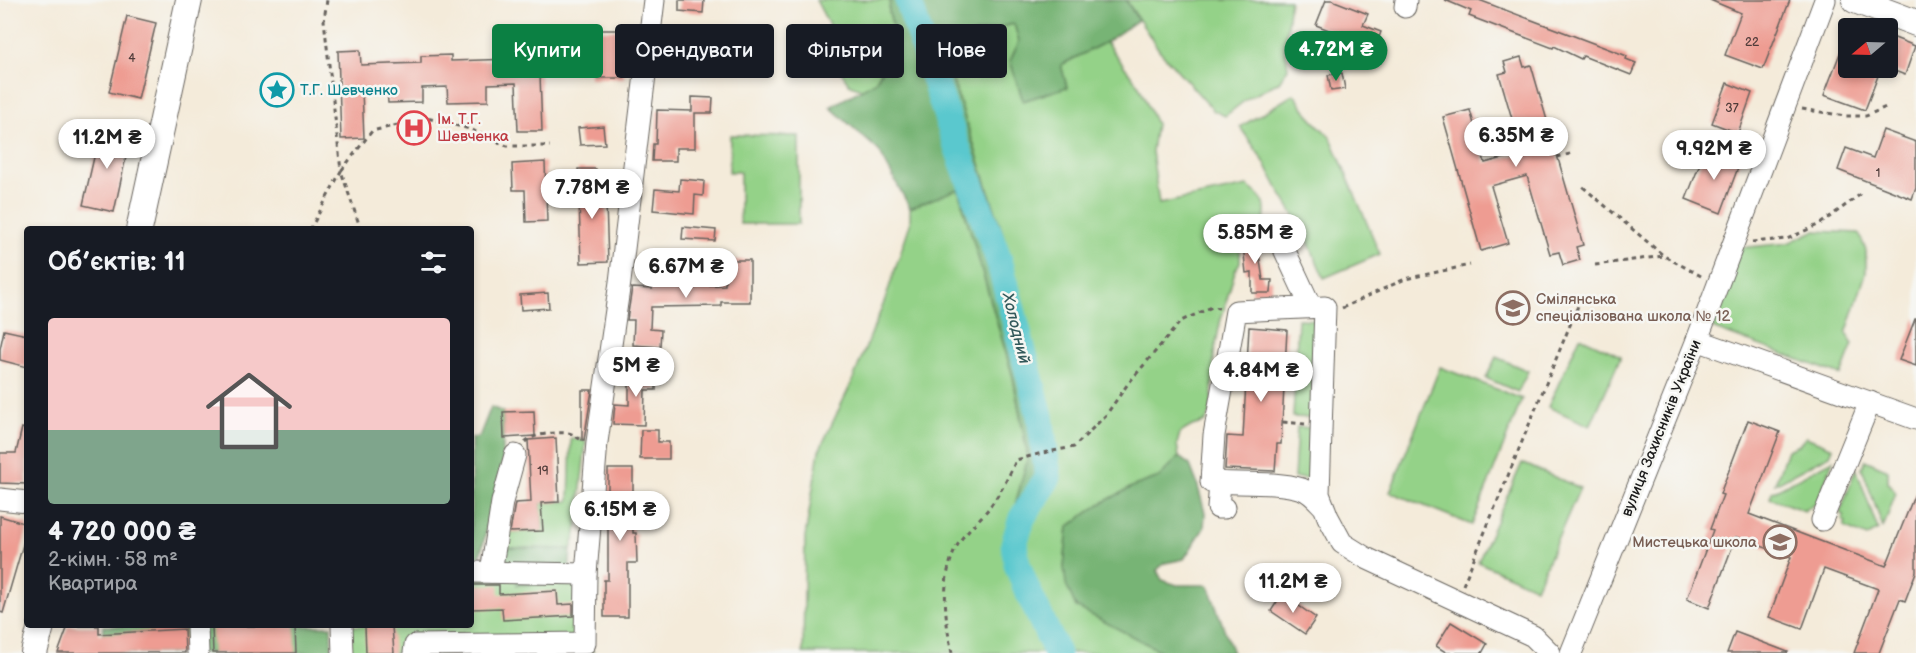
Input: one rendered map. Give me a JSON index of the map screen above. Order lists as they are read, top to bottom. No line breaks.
{"streets":{"street":["вулиця Захисників України"]},"water":["Холодний"],"places":{"place":["Т.Г. Шевченко"],"hospital":["Ім. Т.Г. Шевченка"],"school or university":["Смілянська спеціалізована школа № 12","Мистецька школа"]},"house_numbers":["22","4","37","1","19"],"north":"left","page":{"chip":["Купити","Орендувати","Фільтри","Нове"],"price":["4.72M ₴","6.35M ₴","11.2M ₴","9.92M ₴","7.78M ₴","5.85M ₴","6.67M ₴","5M ₴","4.84M ₴","6.15M ₴","11.2M ₴"],"heading":"Об’єктів: 11","list":[{"name":"4 720 000 ₴","note":"2-кімн. · 58 m² · Квартира"}]}}
